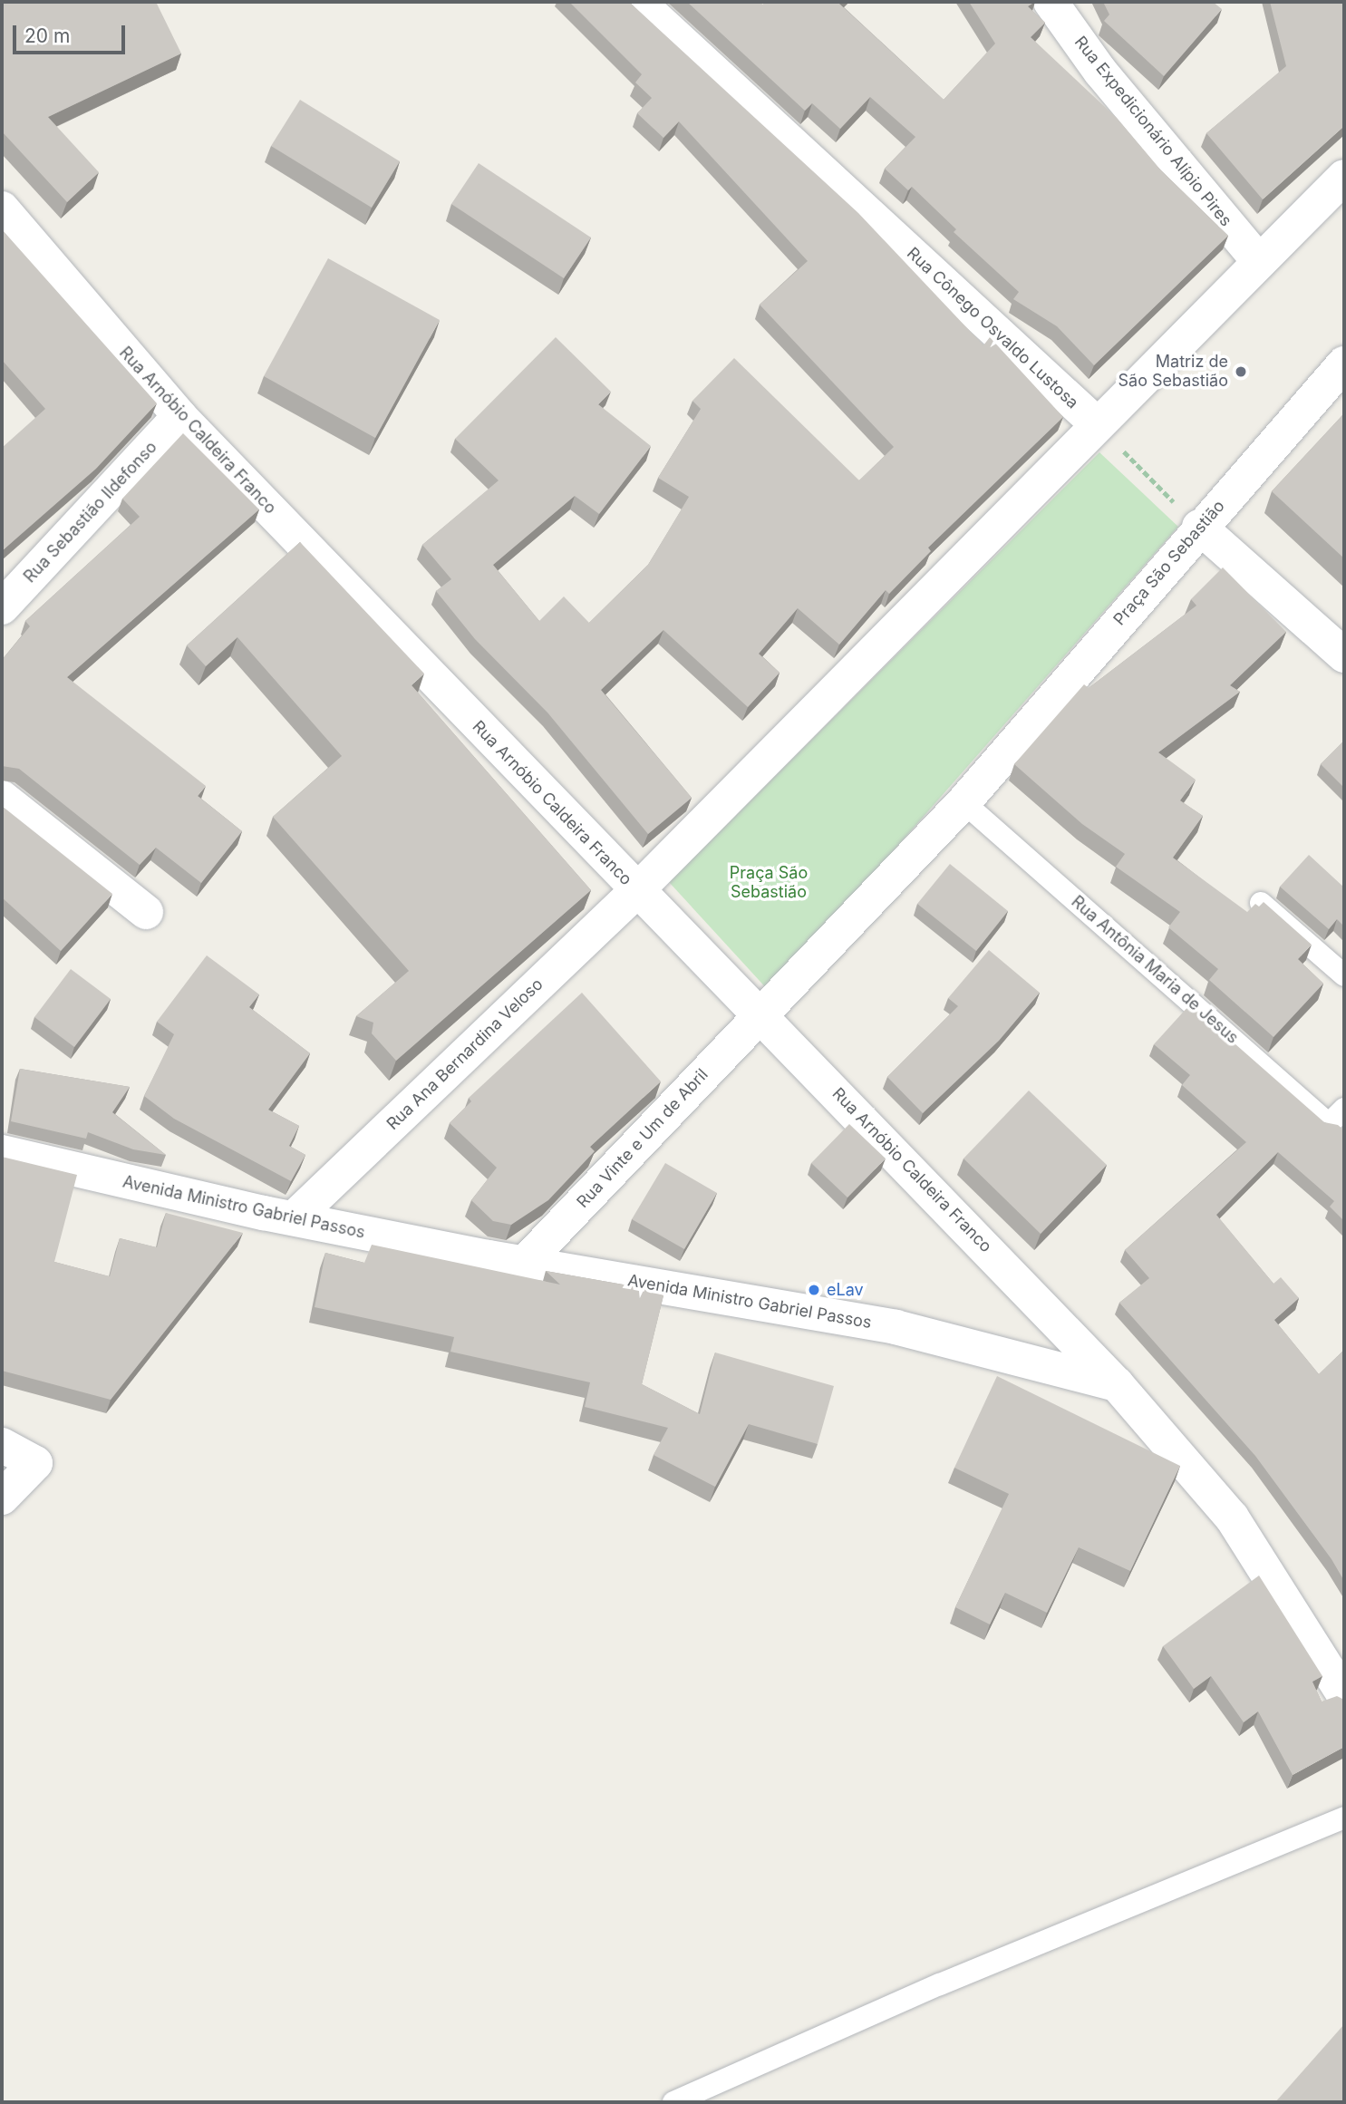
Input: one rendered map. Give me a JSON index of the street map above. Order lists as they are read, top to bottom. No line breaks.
{"streets":{"street":["Rua Expedicionário Alípio Pires","Rua Cônego Osvaldo Lustosa","Rua Arnóbio Caldeira Franco","Rua Sebastião Ildefonso","Praça São Sebastião","Rua Ana Bernardina Veloso","Rua Vinte e Um de Abril","Avenida Ministro Gabriel Passos"],"lane":["Rua Antônia Maria de Jesus"]},"crossings":[["Rua Arnóbio Caldeira Franco","Rua Sebastião Ildefonso"],["Rua Arnóbio Caldeira Franco","Praça São Sebastião"],["Rua Arnóbio Caldeira Franco","Rua Ana Bernardina Veloso"],["Rua Arnóbio Caldeira Franco","Rua Vinte e Um de Abril"],["Rua Arnóbio Caldeira Franco","Avenida Ministro Gabriel Passos"],["Praça São Sebastião","Rua Antônia Maria de Jesus"],["Praça São Sebastião","Rua Vinte e Um de Abril"],["Rua Ana Bernardina Veloso","Avenida Ministro Gabriel Passos"],["Rua Vinte e Um de Abril","Avenida Ministro Gabriel Passos"]],"parks":["Praça São Sebastião"],"places":["Matriz de São Sebastião","eLav"],"scale_bar":"20 m"}
